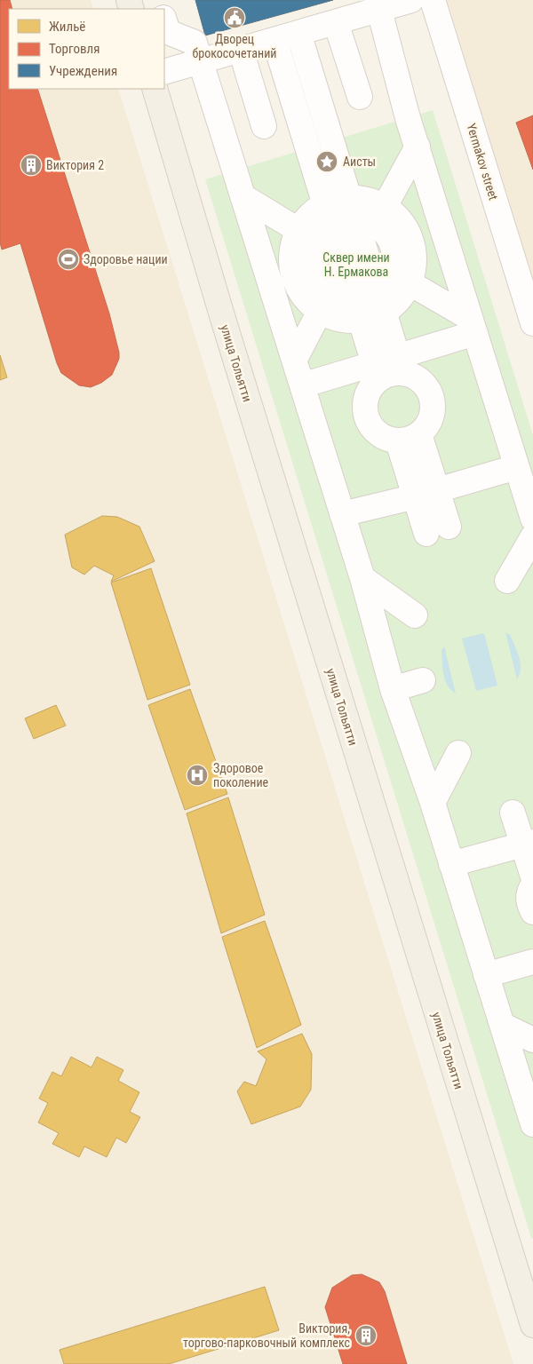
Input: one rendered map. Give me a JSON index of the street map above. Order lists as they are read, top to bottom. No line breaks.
{"streets":{"main road":["улица Тольятти"],"street":["Yermakov street"]},"parks":["Сквер имени Н. Ермакова"],"places":{"public building":["Дворец брокосочетаний"],"place":["Аисты"],"building":["Виктория 2","Виктория, торгово-парковочный комплекс"],"sports":["Здоровье нации"],"hospital":["Здоровое поколение"]},"legend":["Жильё","Торговля","Учреждения"]}
